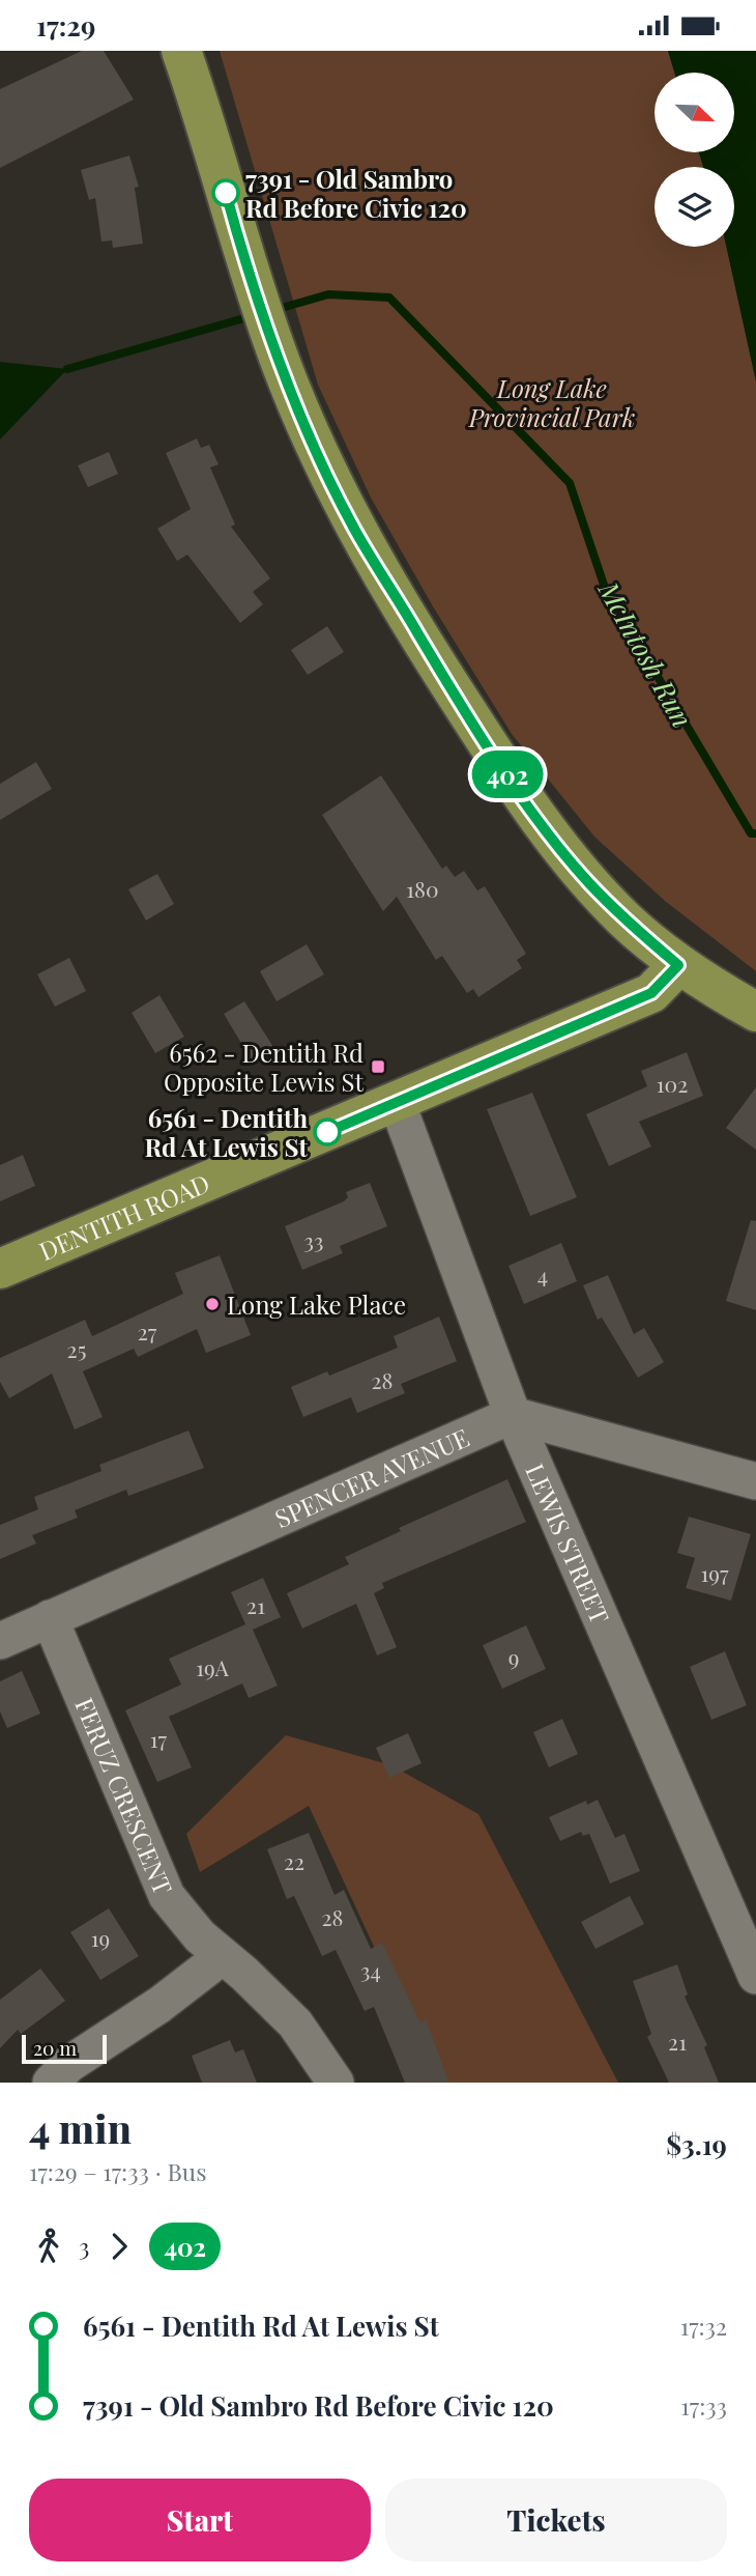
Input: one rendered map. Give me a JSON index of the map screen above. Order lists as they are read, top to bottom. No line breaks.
{"streets":{"main road":["DENTITH ROAD"],"street":["SPENCER AVENUE","LEWIS STREET","FERUZ CRESCENT"]},"crossings":[["DENTITH ROAD","LEWIS STREET"],["SPENCER AVENUE","LEWIS STREET"],["SPENCER AVENUE","FERUZ CRESCENT"]],"water":["McIntosh Run"],"parks":["Long Lake Provincial Park"],"places":{"other":["7391 - Old Sambro Rd Before Civic 120","6561 - Dentith Rd At Lewis St","Long Lake Place"],"transit":["6562 - Dentith Rd Opposite Lewis St"]},"lines":["bus line 402"],"house_numbers":["180","102","33","4","27","25","28","197","21","9","19A","17","22","28","19","34","21"],"scale_bar":"20 m","north":"bottom right","page":{"status":"17:29","on_map":"402","scale":"20 m","heading":["4 min","17:29 – 17:33 · Bus","$3.19"],"legs":["3","402"],"list":[{"name":"6561 - Dentith Rd At Lewis St","value":"17:32"},{"name":"7391 - Old Sambro Rd Before Civic 120","value":"17:33"}],"buttons":["Start","Tickets"]}}
